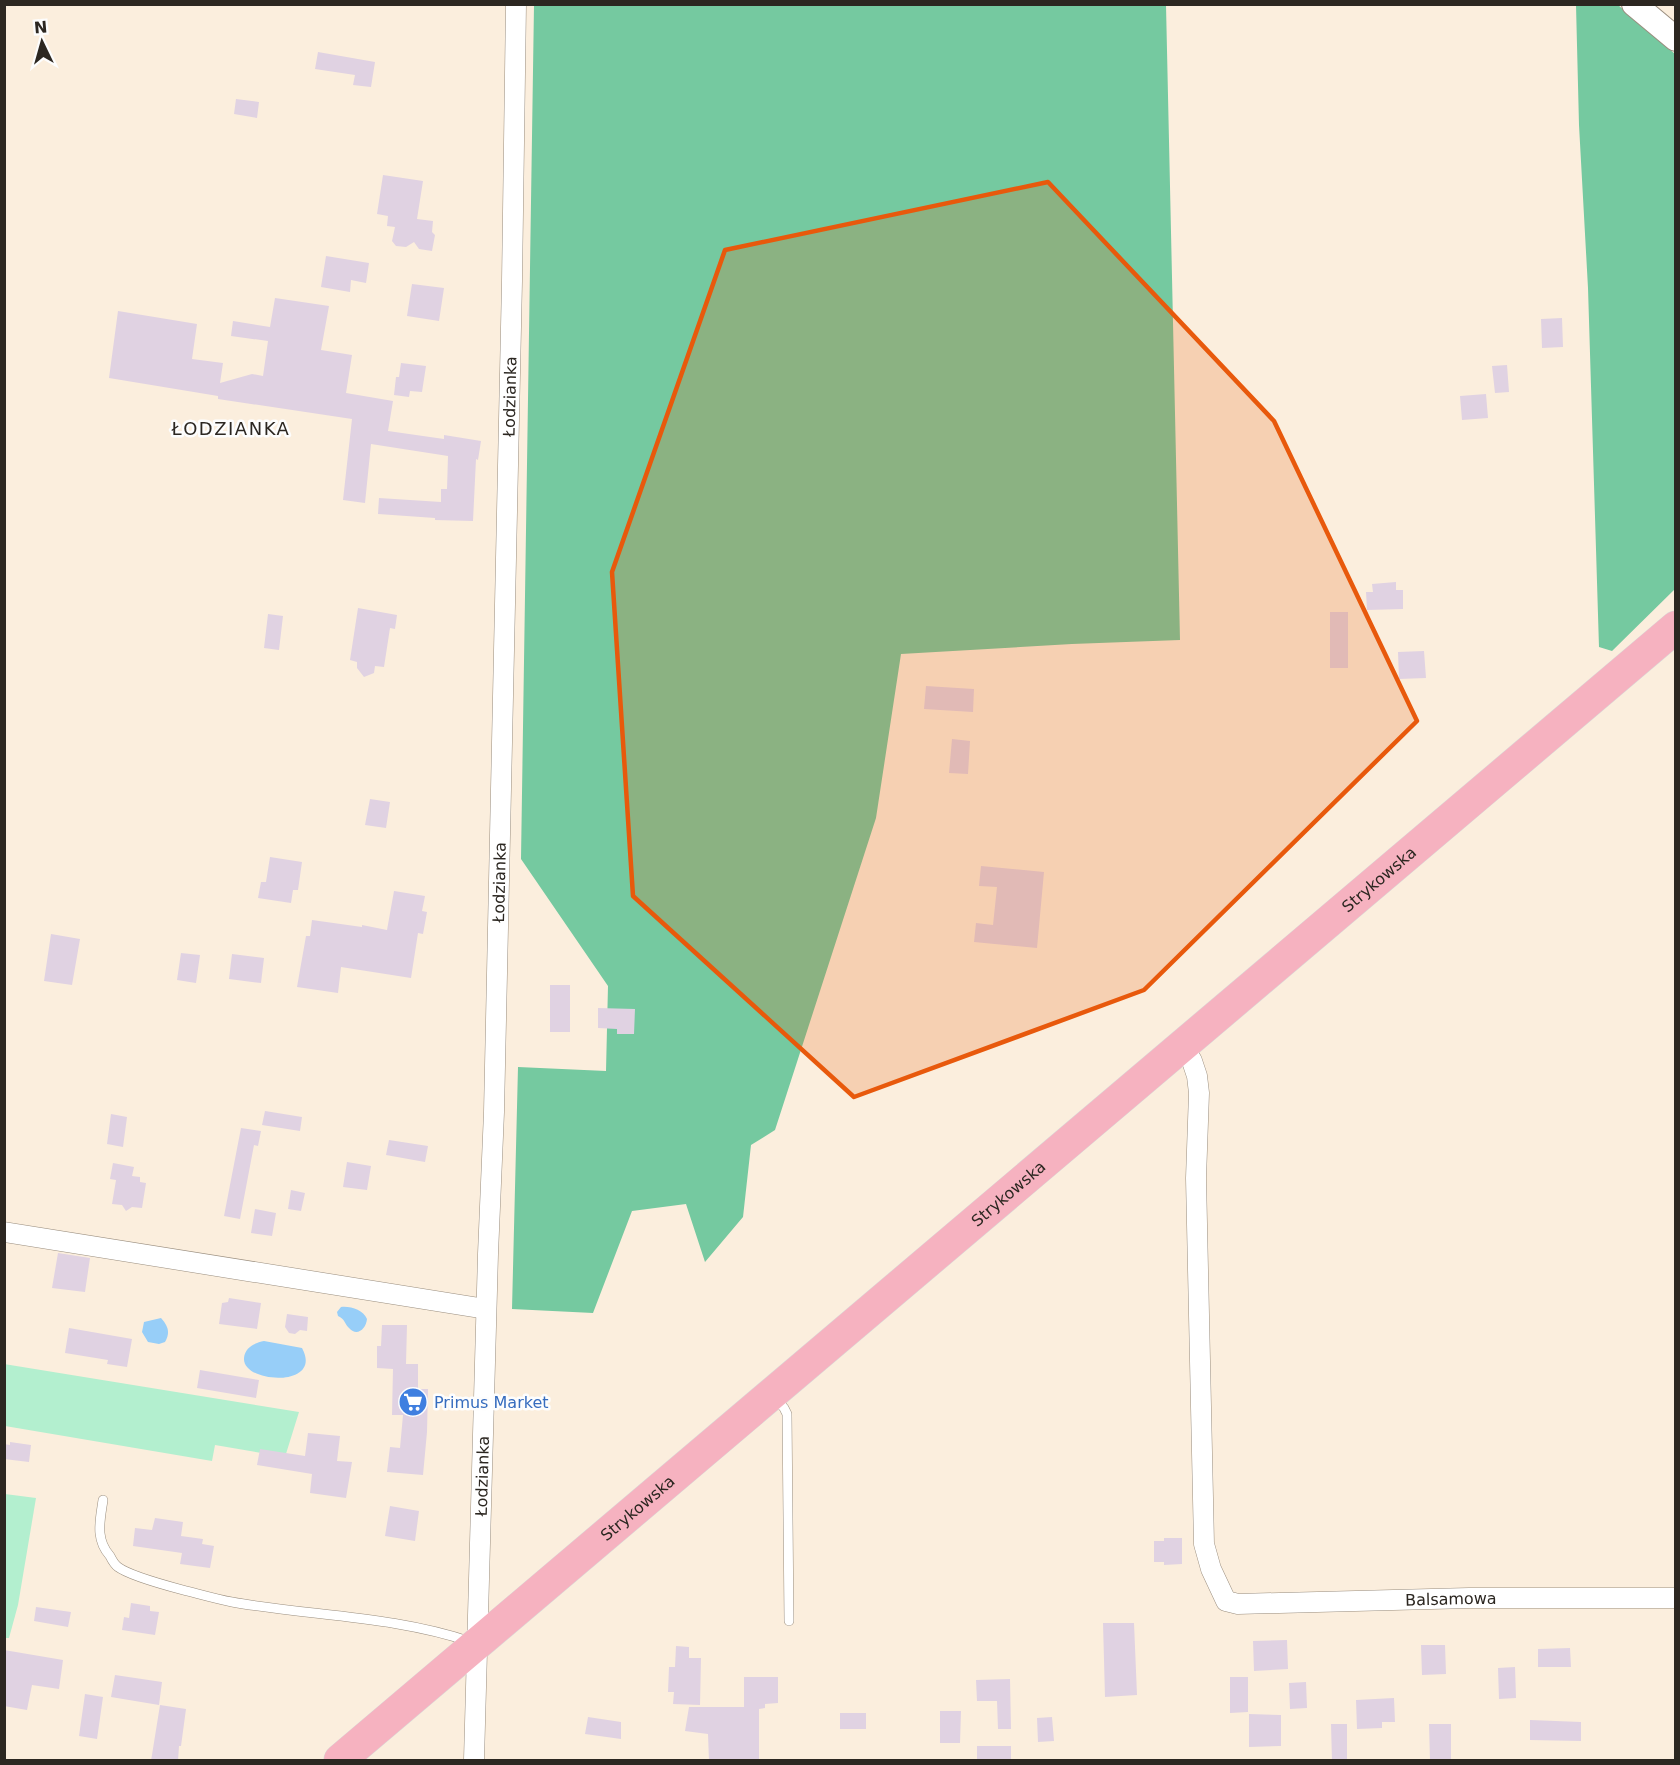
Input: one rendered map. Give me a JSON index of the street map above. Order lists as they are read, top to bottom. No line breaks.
{"streets":{"main road":["Strykowska"],"street":["Łodzianka","Balsamowa"]},"crossings":[["Łodzianka","Strykowska"],["Strykowska","Balsamowa"]],"districts":["ŁODZIANKA"],"places":{"supermarket":["Primus Market"]},"north":"top"}
